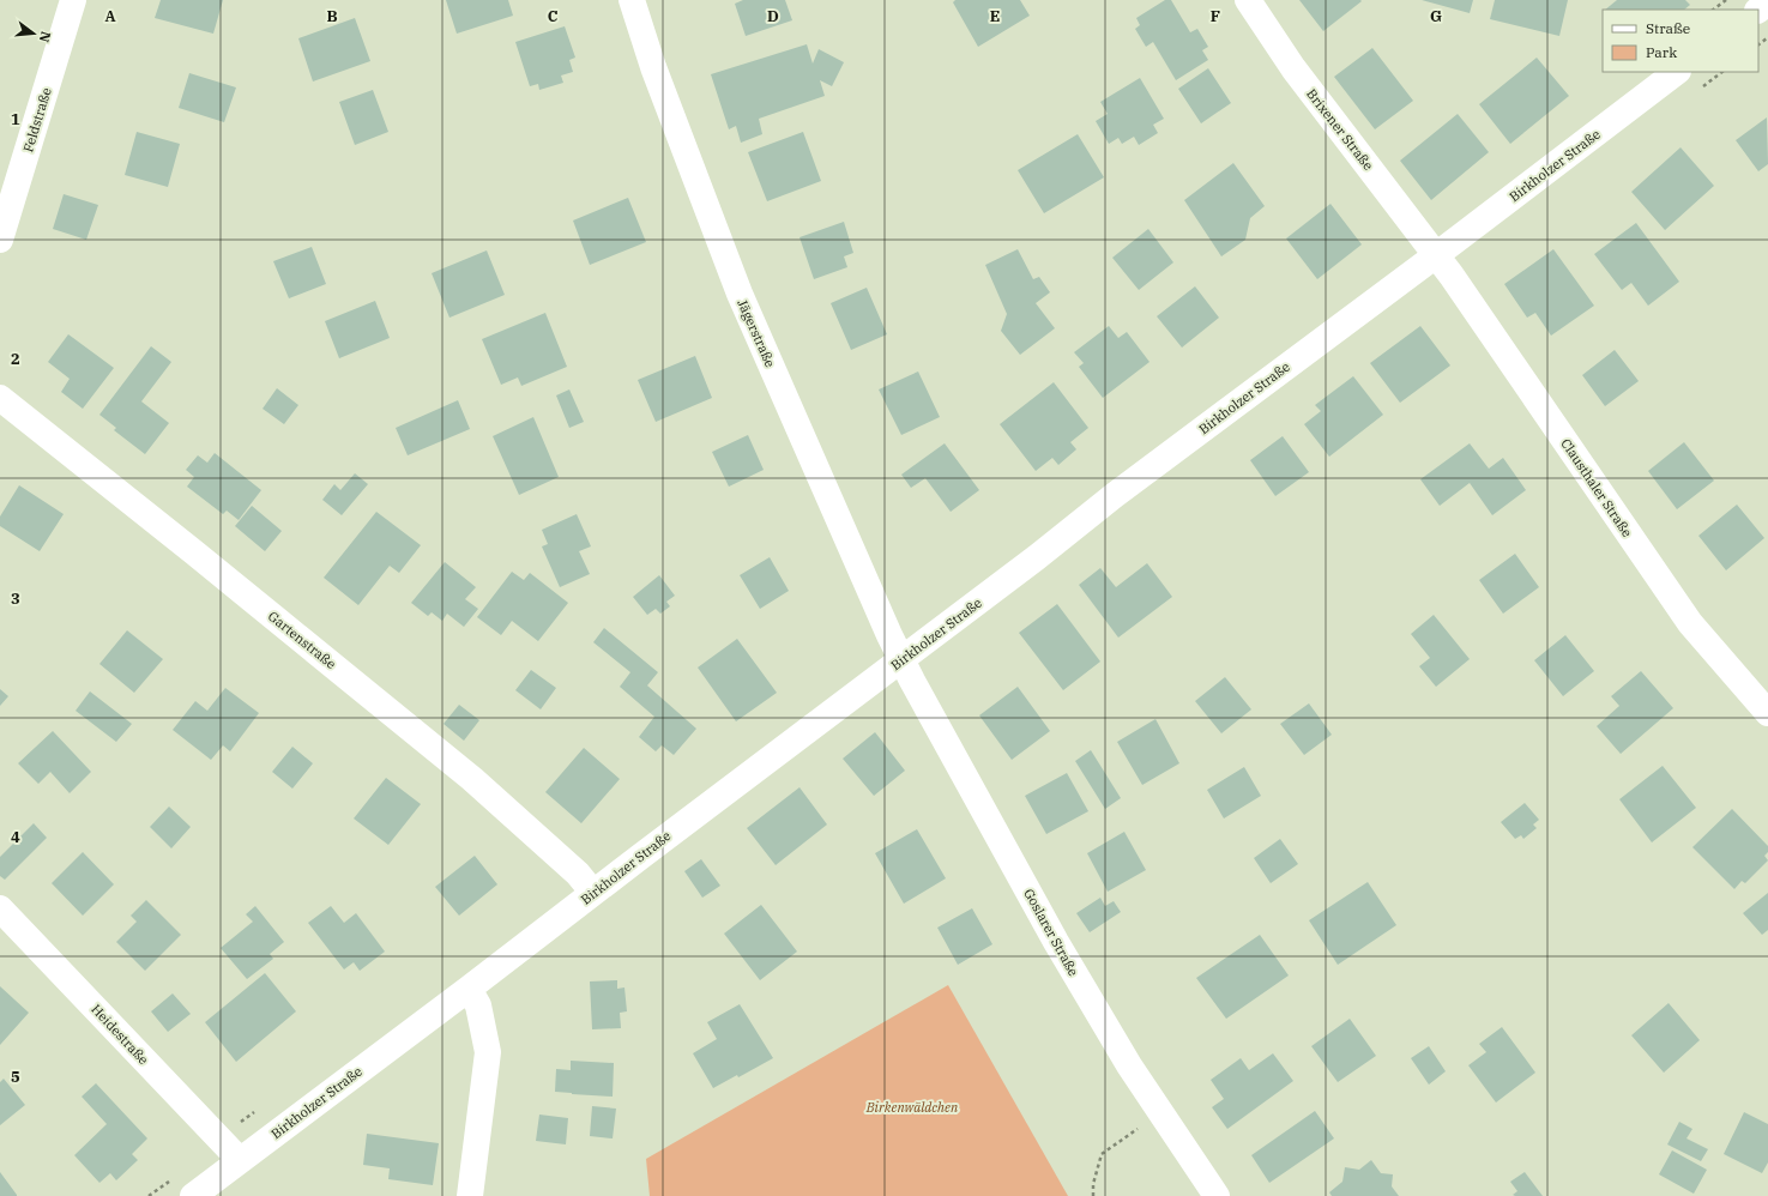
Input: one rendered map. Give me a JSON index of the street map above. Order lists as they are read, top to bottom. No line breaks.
{"streets":{"street":["Feldstraße","Brixener Straße","Birkholzer Straße","Jägerstraße","Clausthaler Straße","Gartenstraße","Goslarer Straße","Heidestraße"]},"crossings":[["Brixener Straße","Birkholzer Straße"],["Brixener Straße","Clausthaler Straße"],["Birkholzer Straße","Jägerstraße"],["Birkholzer Straße","Clausthaler Straße"],["Birkholzer Straße","Gartenstraße"],["Birkholzer Straße","Goslarer Straße"],["Birkholzer Straße","Heidestraße"],["Jägerstraße","Goslarer Straße"]],"parks":["Birkenwäldchen"],"legend":["Straße","Park"],"north":"right","grid":{"columns":["A","B","C","D","E","F","G"],"rows":["1","2","3","4","5"]}}
